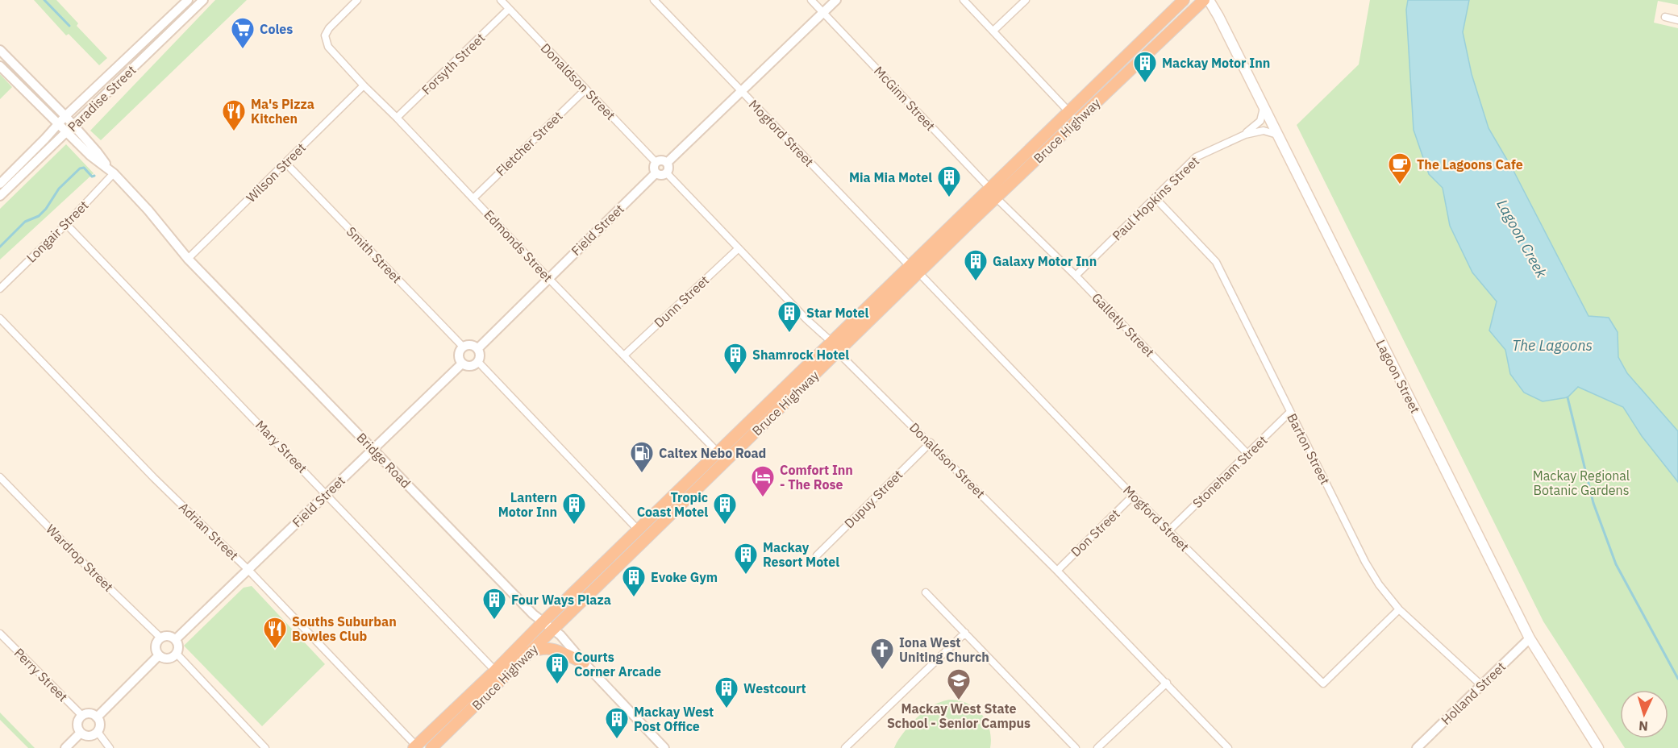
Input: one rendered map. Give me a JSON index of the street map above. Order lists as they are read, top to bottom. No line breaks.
{"streets":{"highway":["Bruce Highway"],"main road":["Lagoon Street"],"street":["Forsyth Street","Donaldson Street","Paradise Street","McGinn Street","Mogford Street","Fletcher Street","Wilson Street","Paul Hopkins Street","Field Street","Longair Street","Edmonds Street","Smith Street","Dunn Street","Galletly Street","Mary Street","Barton Street","Bridge Road","Stoneham Street","Dupuy Street","Adrian Street","Don Street","Wardrop Street","Perry Street","Holland Street"]},"crossings":[["Forsyth Street","Donaldson Street"],["Forsyth Street","Edmonds Street"],["Donaldson Street","Bruce Highway"],["Donaldson Street","Fletcher Street"],["Donaldson Street","Field Street"],["Donaldson Street","Dunn Street"],["Donaldson Street","Dupuy Street"],["Donaldson Street","Don Street"],["Paradise Street","Bridge Road"],["McGinn Street","Bruce Highway"],["McGinn Street","Galletly Street"],["Bruce Highway","Mogford Street"],["Bruce Highway","Edmonds Street"],["Bruce Highway","Galletly Street"],["Bruce Highway","Mary Street"],["Bruce Highway","Bridge Road"],["Bruce Highway","Adrian Street"],["Mogford Street","Barton Street"],["Mogford Street","Stoneham Street"],["Mogford Street","Don Street"],["Fletcher Street","Edmonds Street"],["Wilson Street","Edmonds Street"],["Wilson Street","Smith Street"],["Wilson Street","Bridge Road"],["Paul Hopkins Street","Galletly Street"],["Paul Hopkins Street","Lagoon Street"],["Paul Hopkins Street","Barton Street"],["Field Street","Edmonds Street"],["Field Street","Smith Street"],["Field Street","Mary Street"],["Field Street","Bridge Road"],["Field Street","Adrian Street"],["Field Street","Wardrop Street"],["Longair Street","Mary Street"],["Longair Street","Bridge Road"],["Edmonds Street","Dunn Street"],["Galletly Street","Stoneham Street"],["Lagoon Street","Holland Street"],["Barton Street","Stoneham Street"],["Barton Street","Holland Street"]],"water":["Lagoon Creek","The Lagoons"],"parks":["Mackay Regional Botanic Gardens"],"places":{"supermarket":["Coles"],"building":["Mackay Motor Inn","Mia Mia Motel","Galaxy Motor Inn","Star Motel","Shamrock Hotel","Lantern Motor Inn","Tropic Coast Motel","Mackay Resort Motel","Evoke Gym","Four Ways Plaza","Courts Corner Arcade","Westcourt","Mackay West Post Office"],"restaurant":["Ma's Pizza Kitchen","Souths Suburban Bowles Club"],"cafe":["The Lagoons Cafe"],"fuel station":["Caltex Nebo Road"],"hotel":["Comfort Inn - The Rose"],"church":["Iona West Uniting Church"],"school or university":["Mackay West State School - Senior Campus"]},"north":"bottom"}
